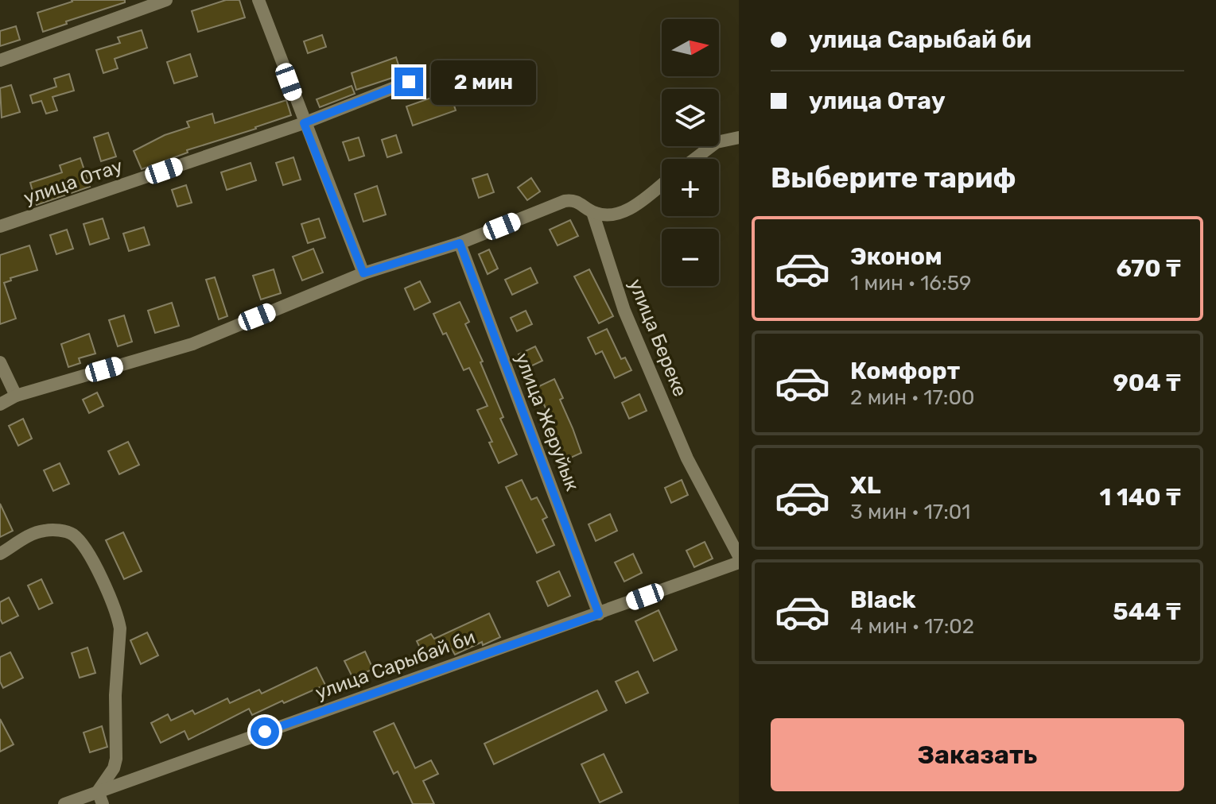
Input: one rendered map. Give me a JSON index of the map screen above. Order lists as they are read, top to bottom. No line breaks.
{"streets":{"street":["улица Отау","улица Береке","улица Жеруйык","улица Сарыбай би"]},"crossings":[["улица Жеруйык","улица Сарыбай би"]],"north":"right","page":{"banner":["улица Сарыбай би","улица Отау"],"map_buttons":["+","−"],"bubble":"2 мин","heading":"Выберите тариф","list":[{"name":"Эконом","note":"1 мин · 16:59","value":"670 ₸"},{"name":"Комфорт","note":"2 мин · 17:00","value":"904 ₸"},{"name":"XL","note":"3 мин · 17:01","value":"1 140 ₸"},{"name":"Black","note":"4 мин · 17:02","value":"544 ₸"}],"buttons":"Заказать"}}
